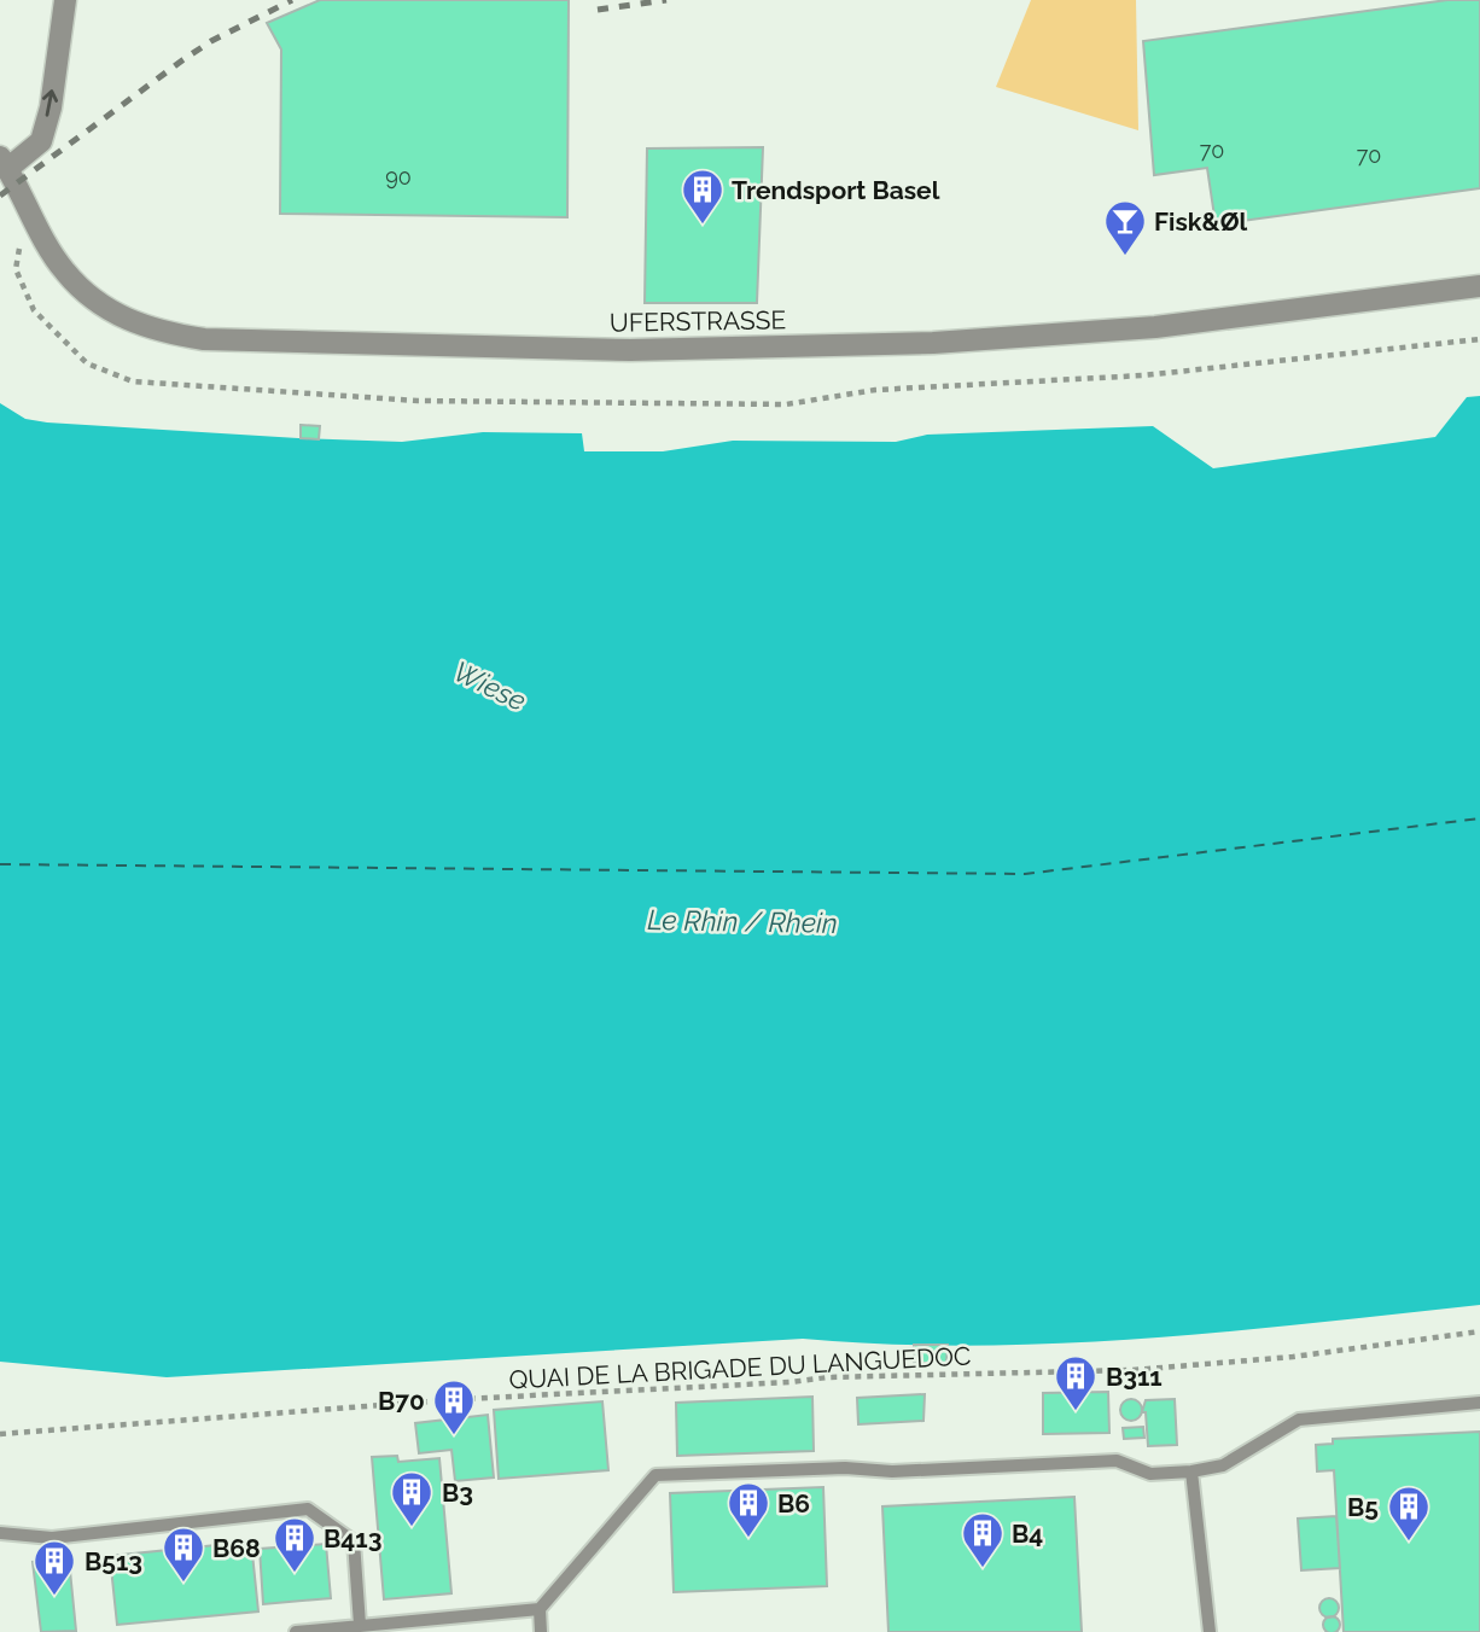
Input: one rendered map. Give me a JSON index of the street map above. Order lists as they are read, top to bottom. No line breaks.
{"streets":{"street":["UFERSTRASSE"],"path":["QUAI DE LA BRIGADE DU LANGUEDOC"]},"water":["Wiese","Le Rhin / Rhein"],"places":{"building":["Trendsport Basel","B311","B70","B3","B6","B5","B4","B413","B68","B513"],"bar":["Fisk&Øl"]},"house_numbers":["70","70","90"]}
